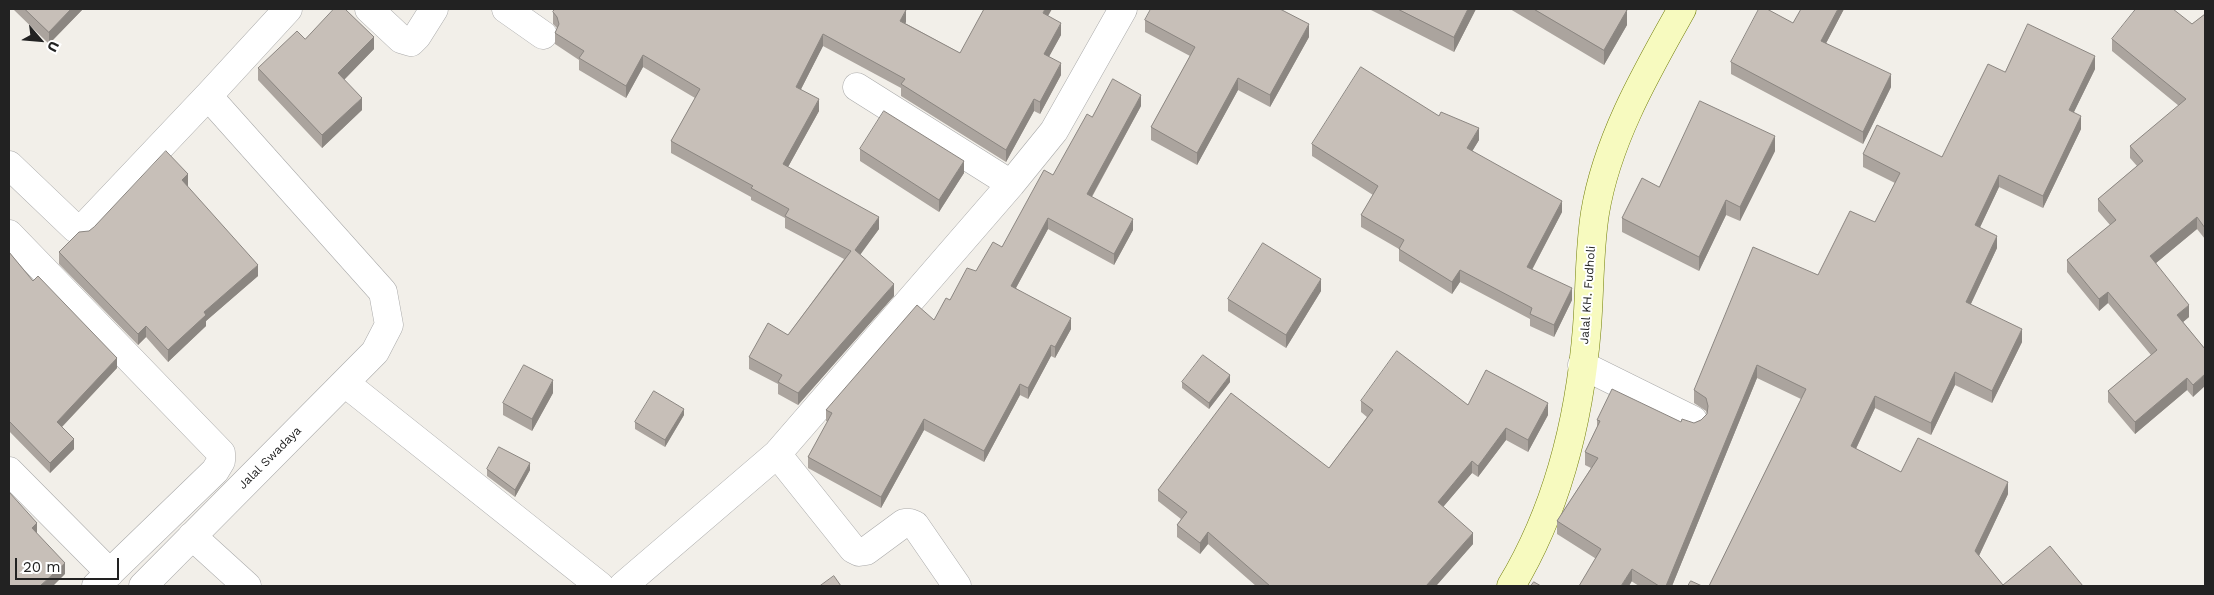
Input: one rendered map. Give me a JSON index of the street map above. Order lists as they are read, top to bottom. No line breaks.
{"streets":{"main road":["Jalal KH. Fudholi"],"street":["Jalal Swadaya"]},"scale_bar":"20 m","north":"bottom right"}
